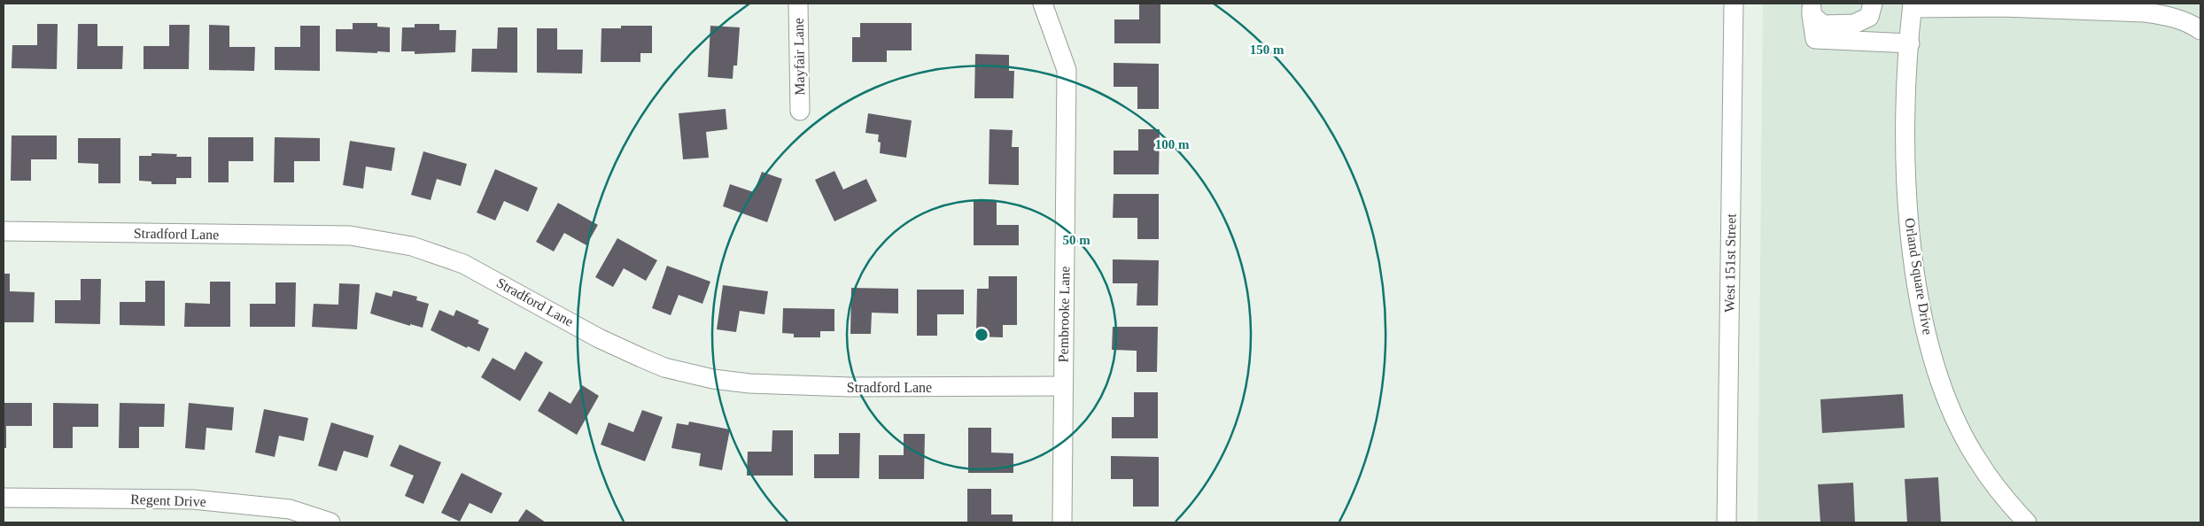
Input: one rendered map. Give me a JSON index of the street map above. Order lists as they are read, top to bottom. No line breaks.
{"streets":{"street":["Mayfair Lane","Stradford Lane","West 151st Street","Orland Square Drive","Pembrooke Lane","Regent Drive"]},"crossings":[["Stradford Lane","Pembrooke Lane"]],"rings":["150 m","100 m","50 m"]}
